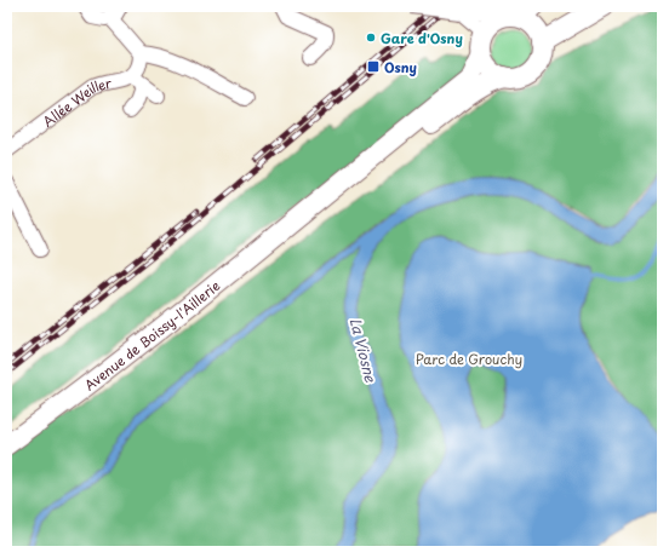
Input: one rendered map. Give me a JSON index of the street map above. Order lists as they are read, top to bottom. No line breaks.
{"streets":{"main road":["Avenue de Boissy-l'Aillerie"],"street":["Allée Weiller"]},"water":["La Viosne"],"parks":["Parc de Grouchy"],"places":{"other":["Gare d'Osny"],"transit":["Osny"]}}
